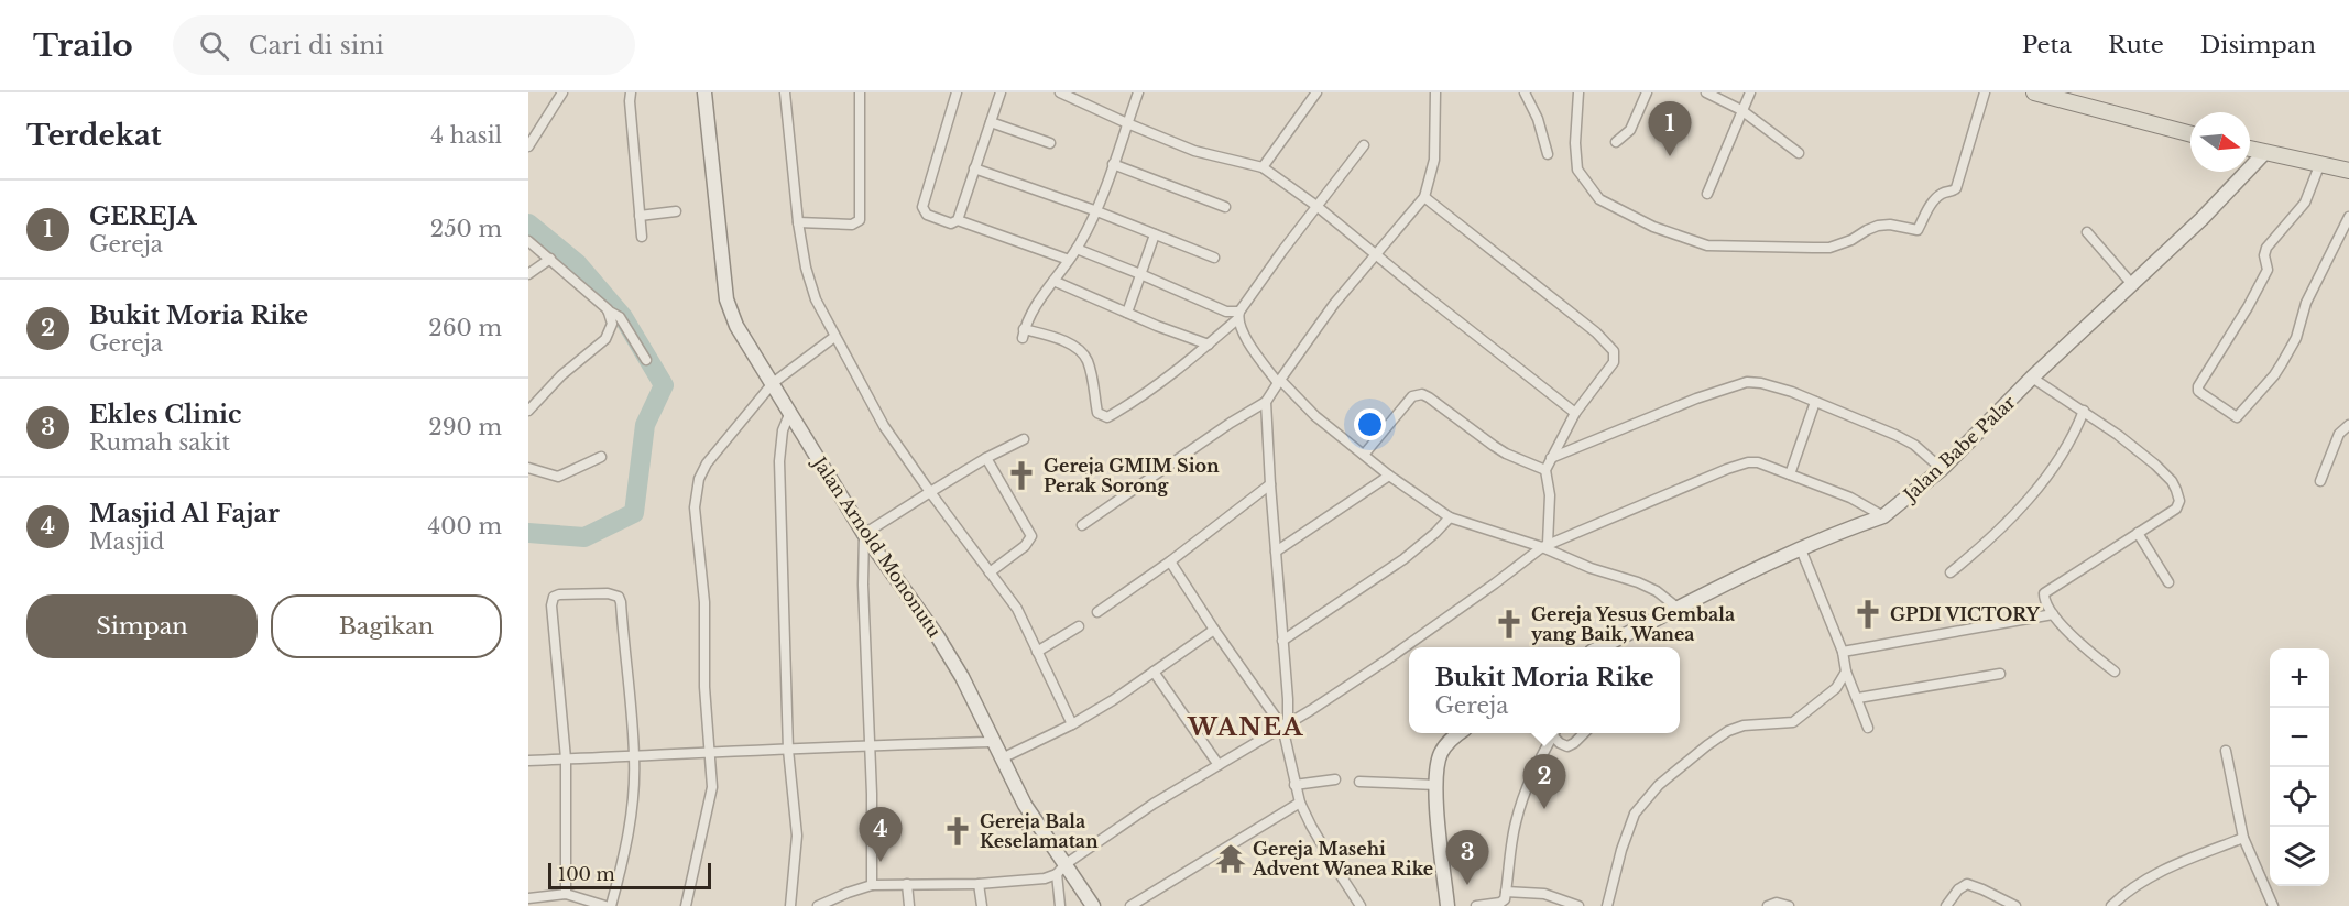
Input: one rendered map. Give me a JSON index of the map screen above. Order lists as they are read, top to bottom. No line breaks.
{"streets":{"street":["Jalan Babe Palar","Jalan Arnold Mononutu"]},"districts":["WANEA"],"places":{"church":["Gereja GMIM Sion Perak Sorong","GPDI VICTORY","Gereja Yesus Gembala yang Baik, Wanea","Gereja Bala Keselamatan"],"temple":["Gereja Masehi Advent Wanea Rike"]},"scale_bar":"100 m","north":"right","page":{"header":"Trailo","search":"Cari di sini","nav":["Peta","Rute","Disimpan"],"heading":["Terdekat","4 hasil"],"pins":["1","2","4","3"],"list":[{"mark":"1","name":"GEREJA","note":"Gereja","value":"250 m"},{"mark":"2","name":"Bukit Moria Rike","note":"Gereja","value":"260 m"},{"mark":"3","name":"Ekles Clinic","note":"Rumah sakit","value":"290 m"},{"mark":"4","name":"Masjid Al Fajar","note":"Masjid","value":"400 m"}],"buttons":["Simpan","Bagikan"],"popup":["Bukit Moria Rike","Gereja"],"map_buttons":["+","−"],"scale":"100 m"}}
